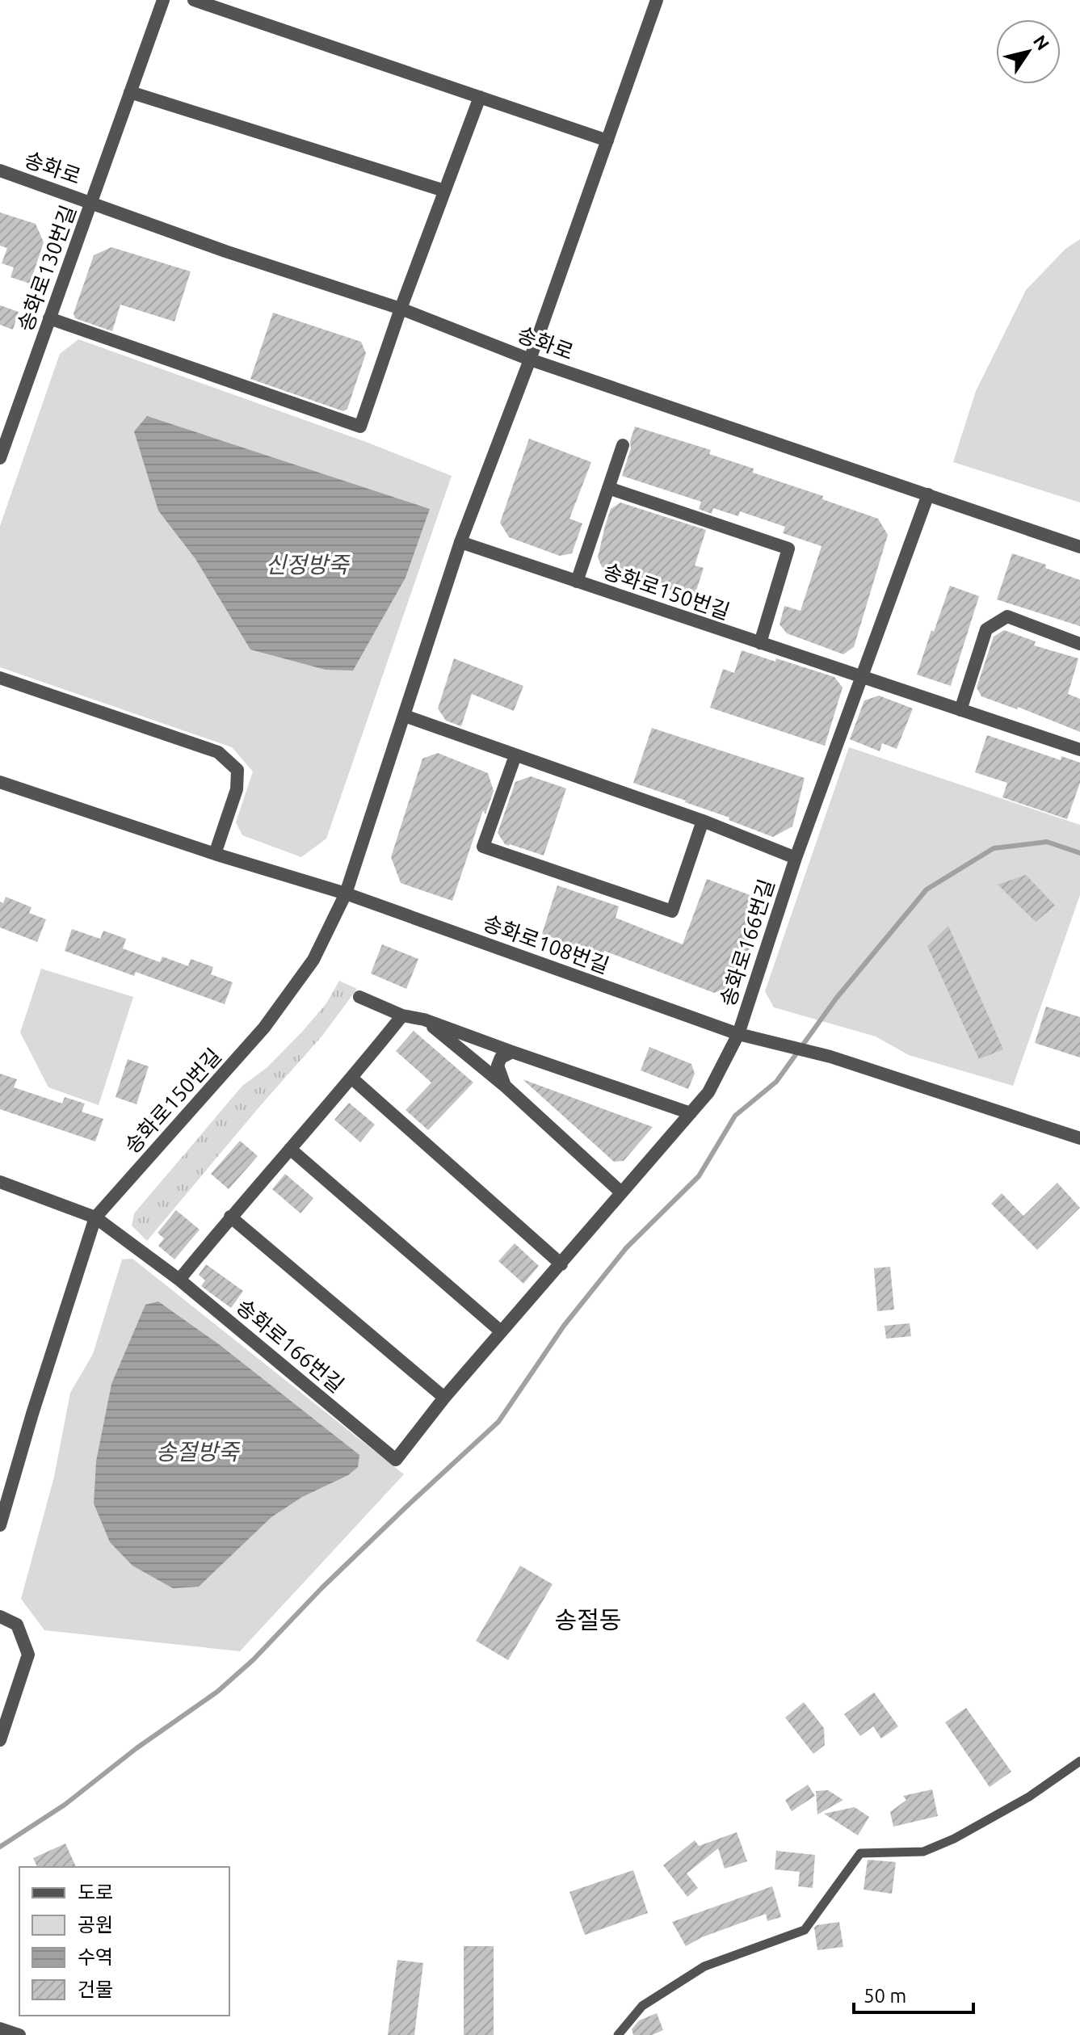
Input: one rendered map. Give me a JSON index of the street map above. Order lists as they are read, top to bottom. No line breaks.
{"streets":{"street":["송화로","송화로130번길","송화로150번길","송화로166번길","송화로108번길"]},"crossings":[["송화로","송화로130번길"],["송화로","송화로150번길"],["송화로","송화로166번길"],["송화로150번길","송화로166번길"],["송화로150번길","송화로108번길"],["송화로166번길","송화로108번길"]],"districts":["송절동"],"water":["신정방죽","송절방죽"],"legend":["도로","공원","수역","건물"],"scale_bar":"50 m","north":"top right"}
